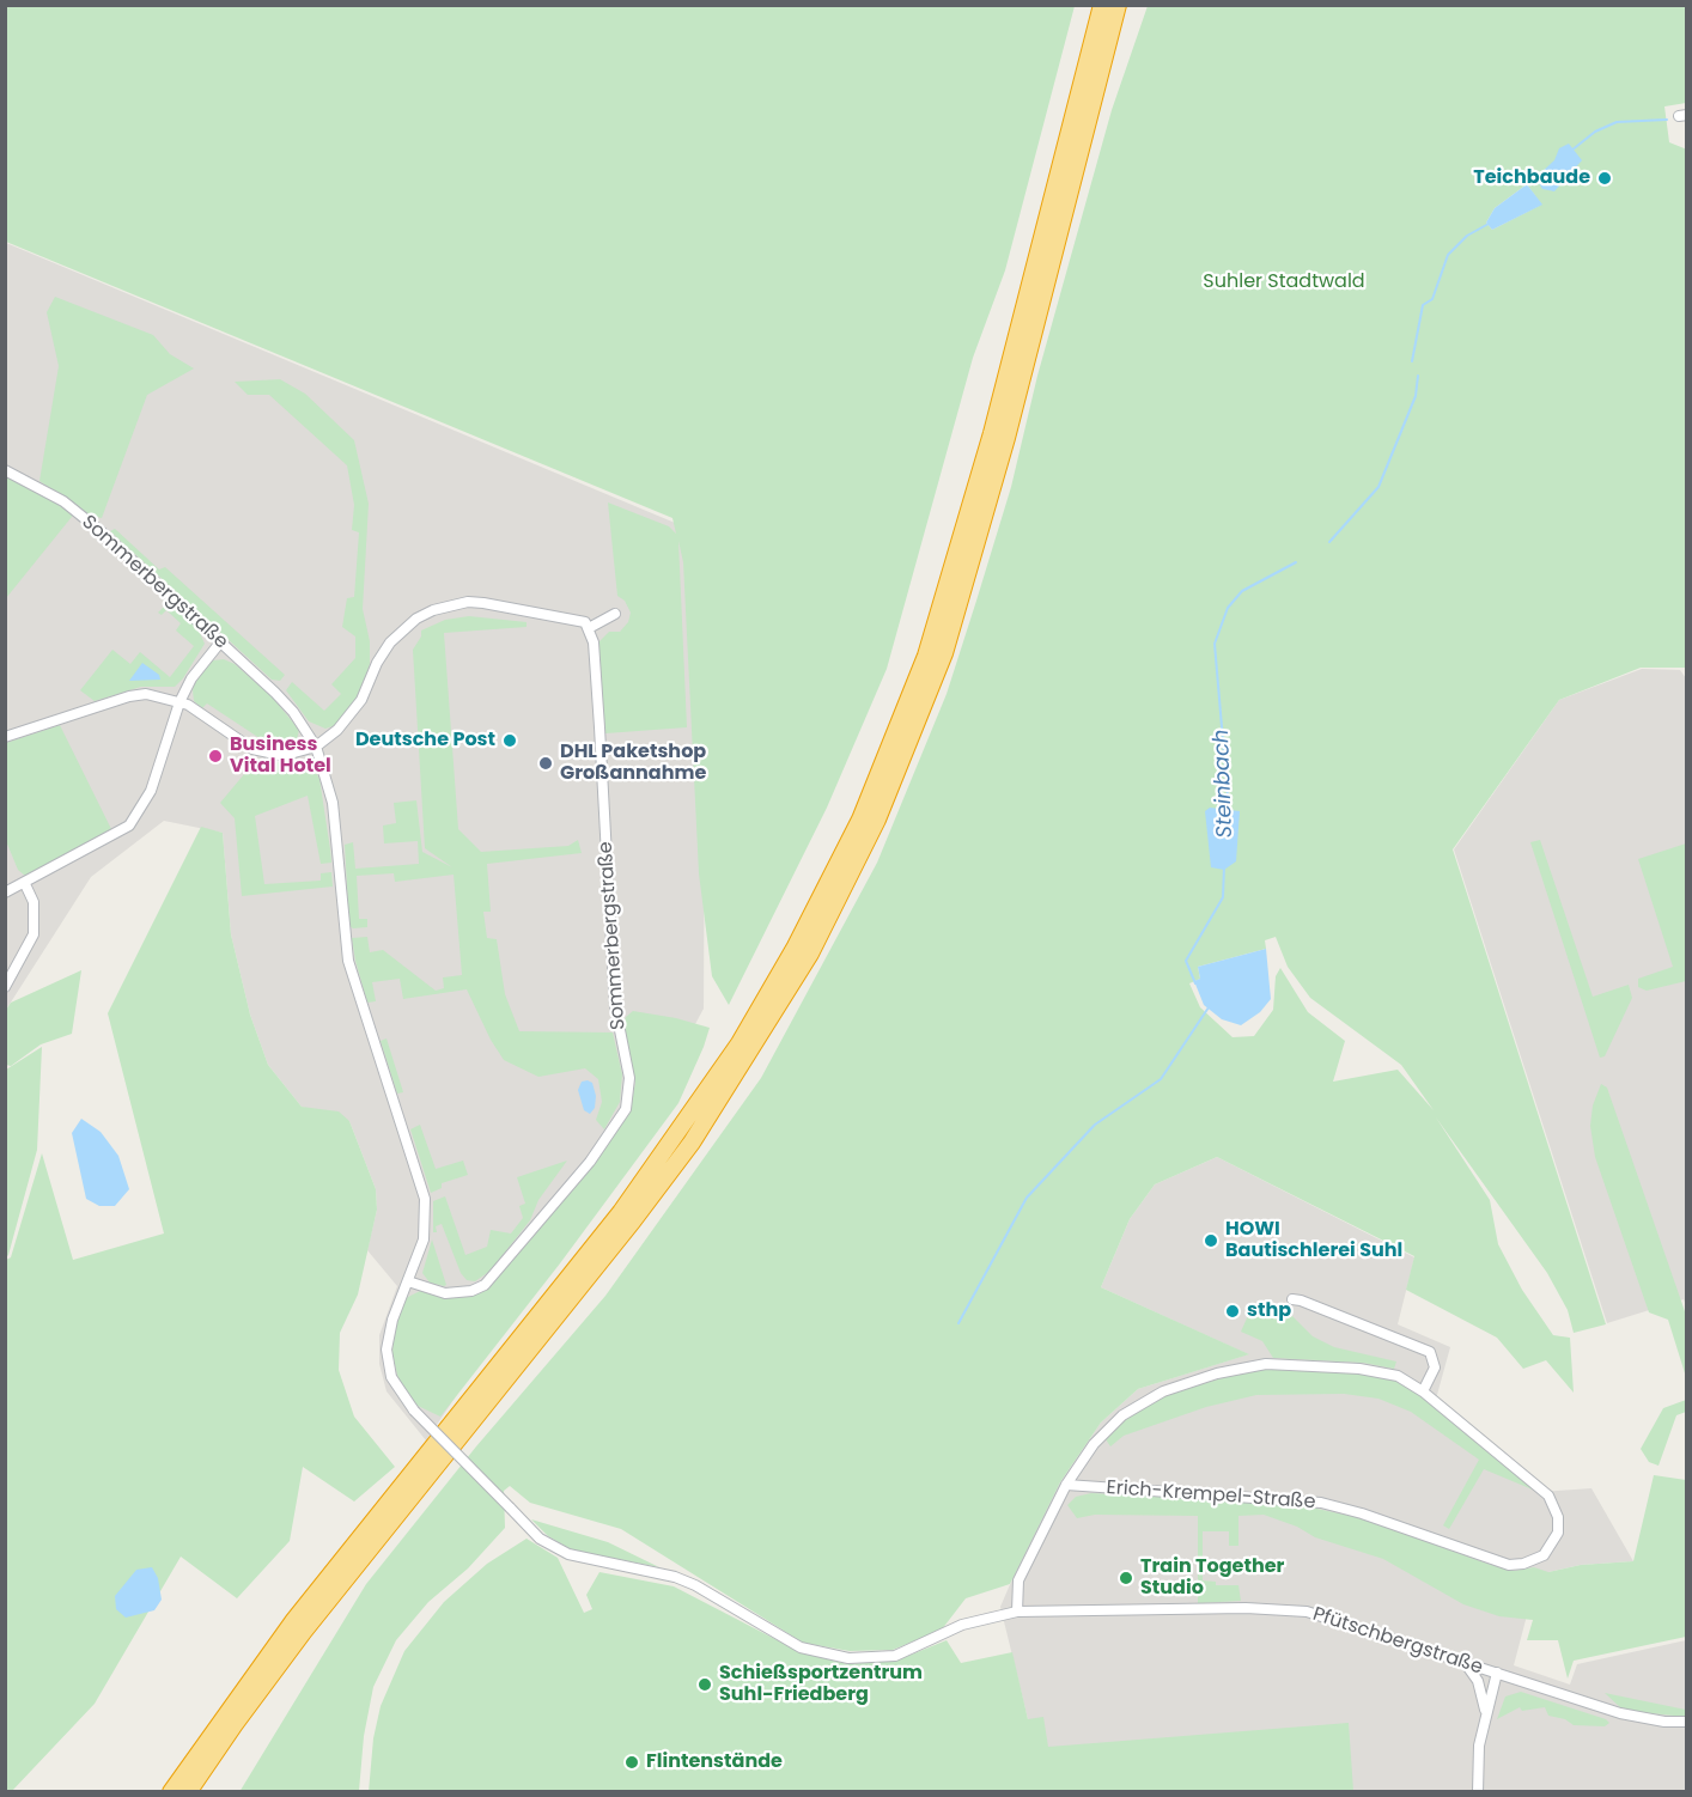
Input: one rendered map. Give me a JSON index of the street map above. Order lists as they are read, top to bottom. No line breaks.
{"streets":{"street":["Sommerbergstraße","Erich-Krempel-Straße","Pfütschbergstraße"]},"crossings":[["Sommerbergstraße","Pfütschbergstraße"],["Erich-Krempel-Straße","Pfütschbergstraße"]],"water":["Steinbach"],"parks":["Suhler Stadtwald"],"places":["Teichbaude","Deutsche Post","Business Vital Hotel","DHL Paketshop Großannahme","HOWI Bautischlerei Suhl","sthp","Train Together Studio","Schießsportzentrum Suhl-Friedberg","Flintenstände"]}
